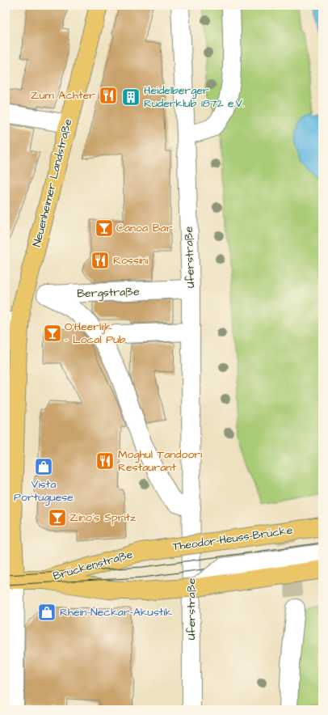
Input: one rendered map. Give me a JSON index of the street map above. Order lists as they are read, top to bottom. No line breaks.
{"streets":{"main road":["Neuenheimer Landstraße","Theodor-Heuss-Brücke","Brückenstraße"],"street":["Uferstraße","Bergstraße"]},"crossings":[["Neuenheimer Landstraße","Bergstraße"],["Neuenheimer Landstraße","Brückenstraße"],["Uferstraße","Bergstraße"],["Theodor-Heuss-Brücke","Brückenstraße"]],"places":{"restaurant":["Zum Achter","Rossini","Moghul Tandoori Restaurant"],"building":["Heidelberger Ruderklub 1872 e.V."],"bar":["Canoa Bar","O'Heerlijk - Local Pub","Zino's Spritz"],"shop":["Vista Portuguese","Rhein-Neckar-Akustik"]}}
